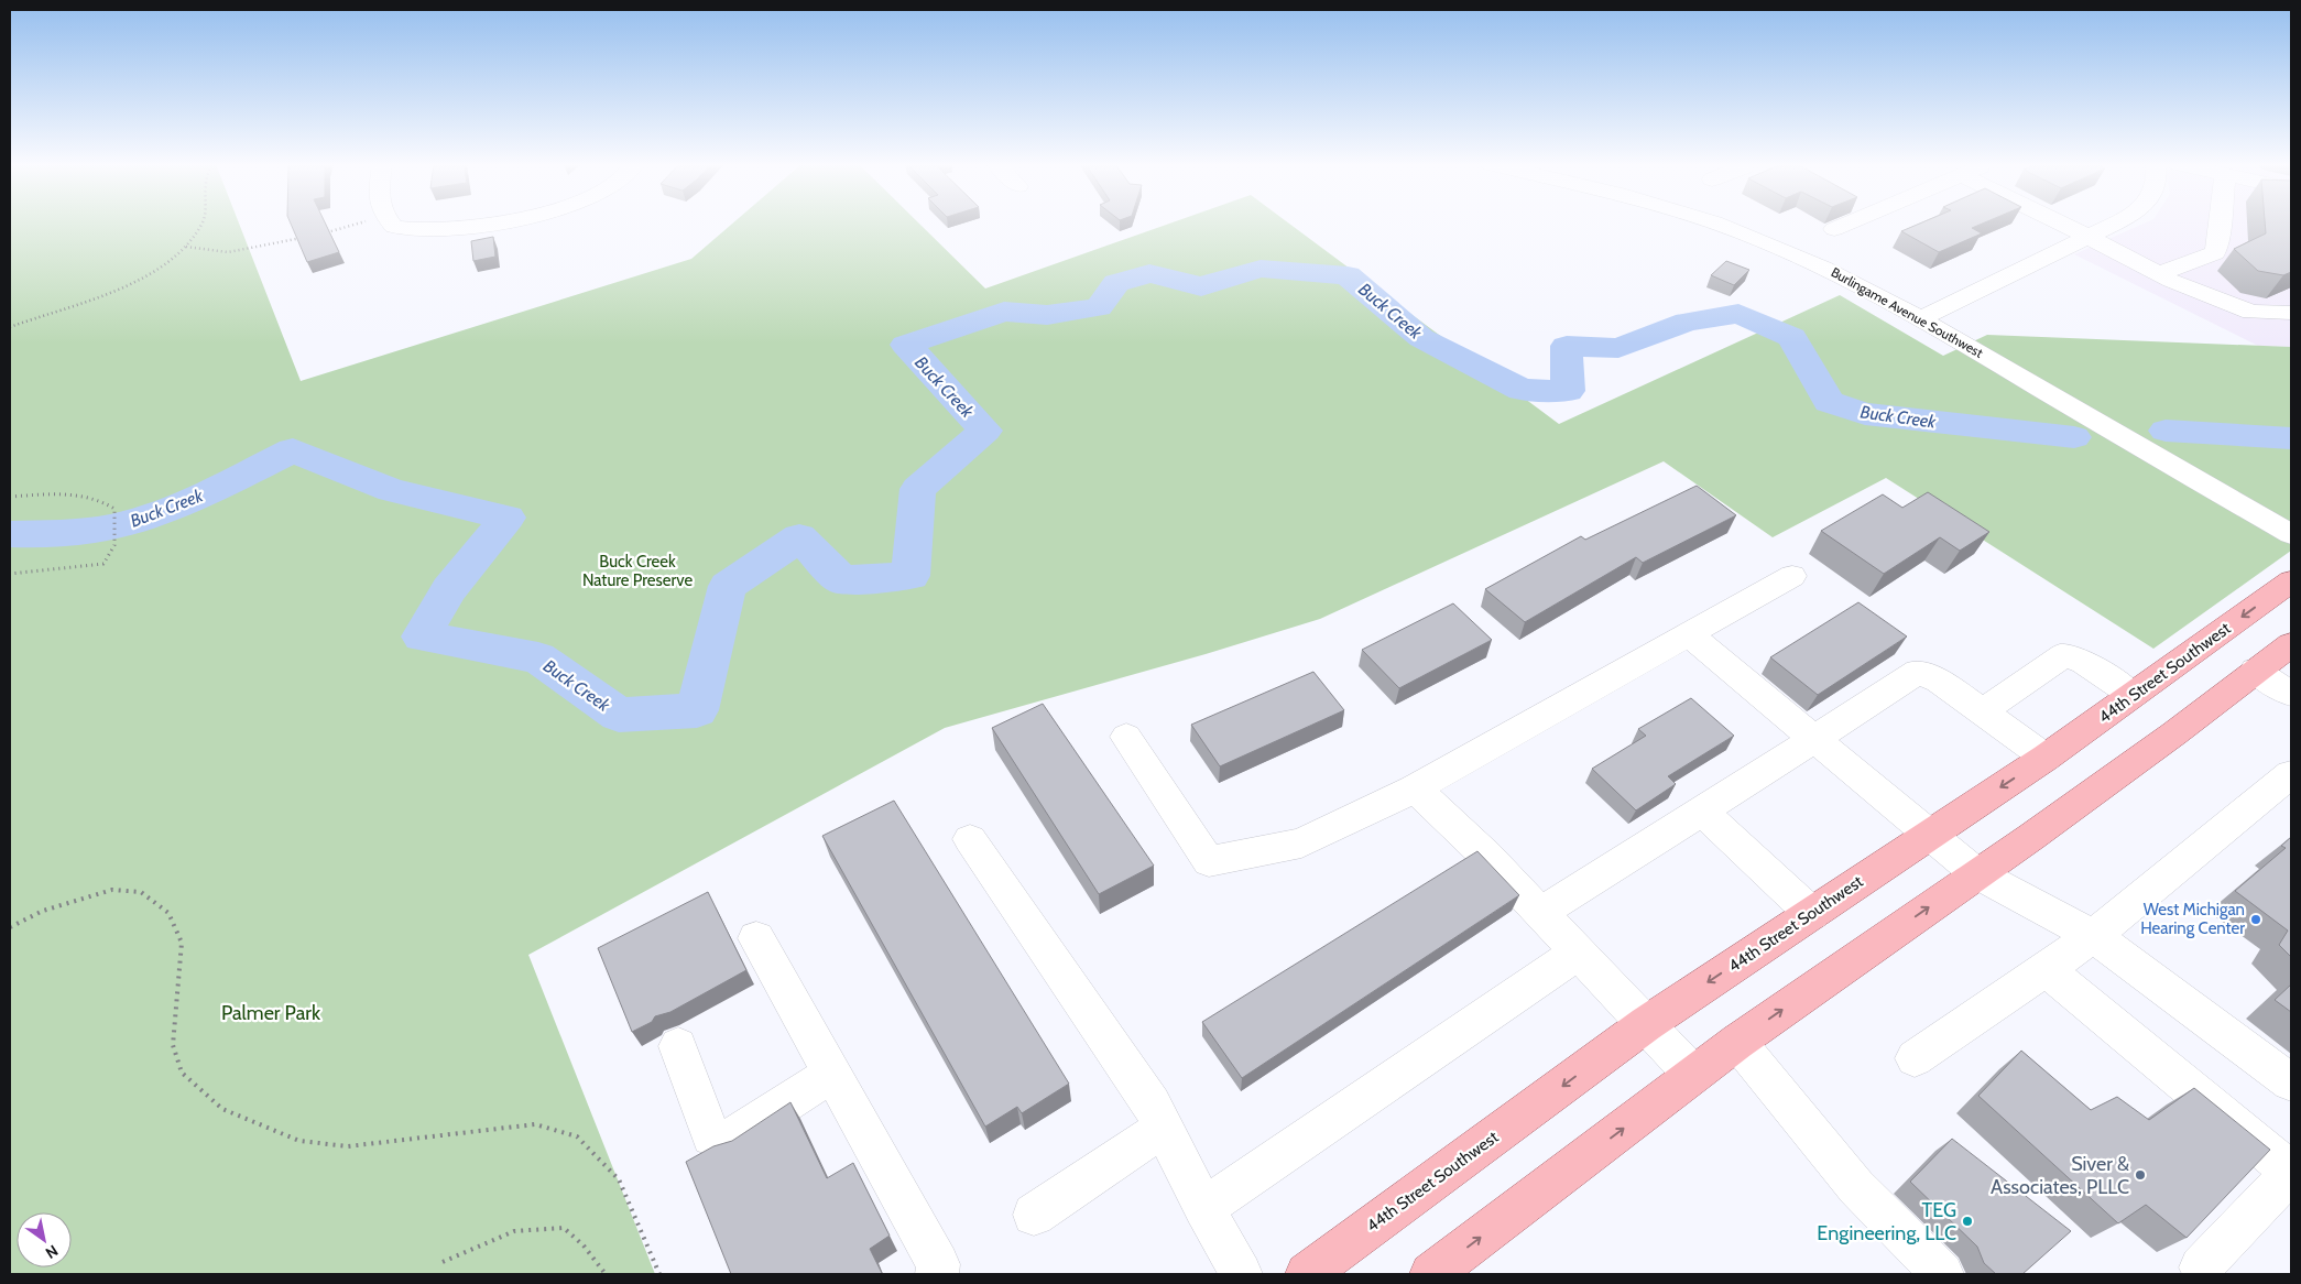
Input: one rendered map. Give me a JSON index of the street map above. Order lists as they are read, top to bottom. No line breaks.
{"streets":{"main road":["44th Street Southwest"],"street":["Burlingame Avenue Southwest"]},"water":["Buck Creek"],"parks":["Buck Creek Nature Preserve","Palmer Park"],"places":["West Michigan Hearing Center","Siver & Associates, PLLC","TEG Engineering, LLC"],"north":"bottom right"}
